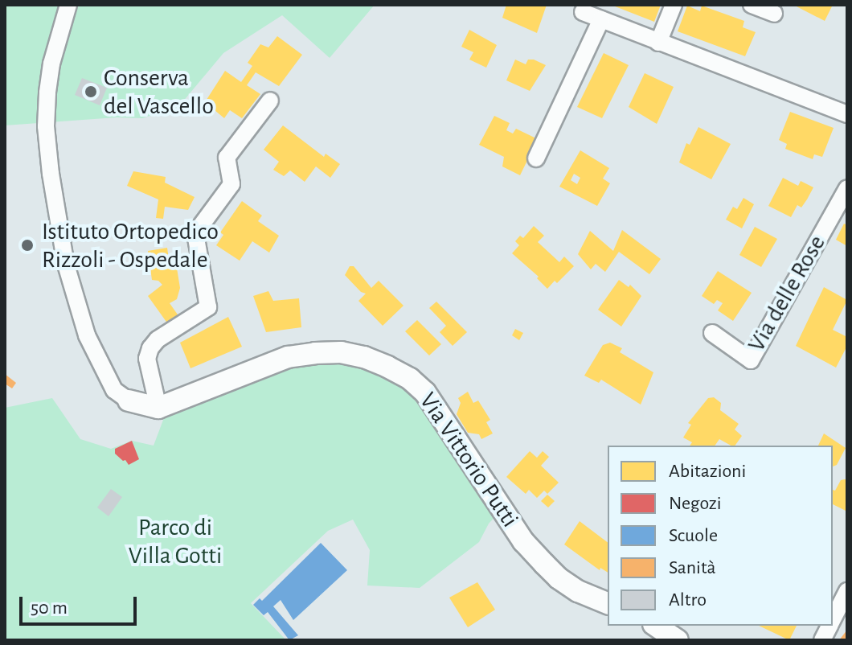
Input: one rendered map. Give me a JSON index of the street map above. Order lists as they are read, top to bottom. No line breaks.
{"streets":{"street":["Via delle Rose","Via Vittorio Putti"]},"parks":["Parco di Villa Gotti"],"places":["Conserva del Vascello","Istituto Ortopedico Rizzoli - Ospedale"],"legend":["Abitazioni","Negozi","Scuole","Sanità","Altro"],"scale_bar":"50 m"}
